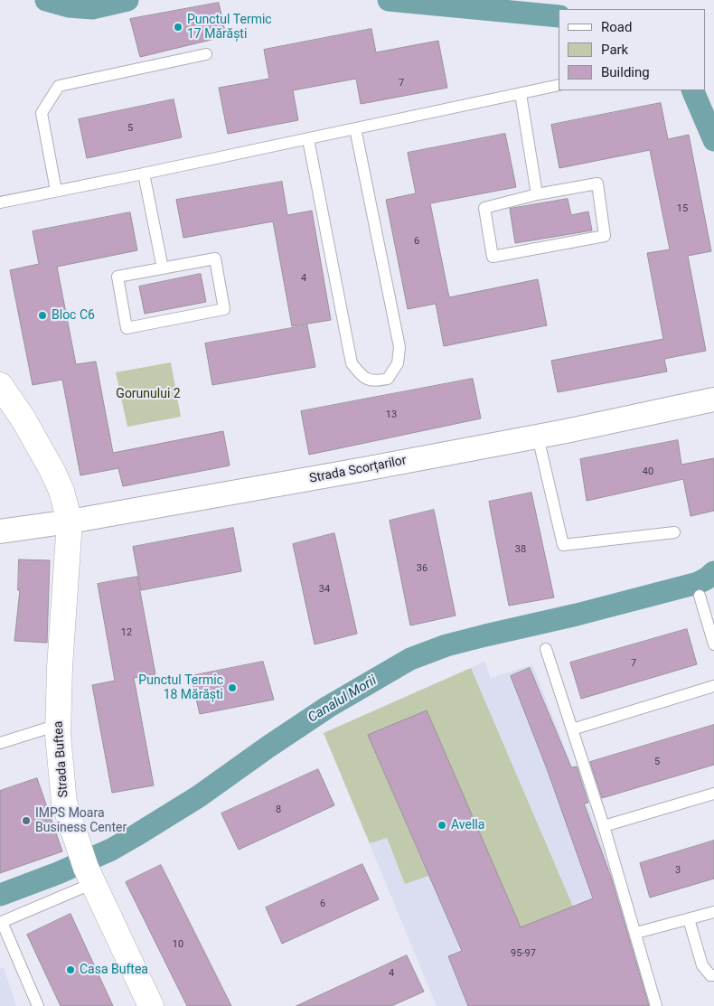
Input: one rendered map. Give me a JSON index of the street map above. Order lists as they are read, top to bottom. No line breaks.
{"streets":{"street":["Strada Scorțarilor","Strada Buftea"]},"crossings":[["Strada Scorțarilor","Strada Buftea"]],"water":["Canalul Morii"],"parks":["Gorunului 2"],"places":["Punctul Termic 17 Mărăști","Bloc C6","Punctul Termic 18 Mărăști","IMPS Moara Business Center","Avella","Casa Buftea"],"house_numbers":["7","5","15","6","4","13","40","38","36","34","12","7","5","8","3","6","10","95-97","4"],"legend":["Road","Park","Building"]}
